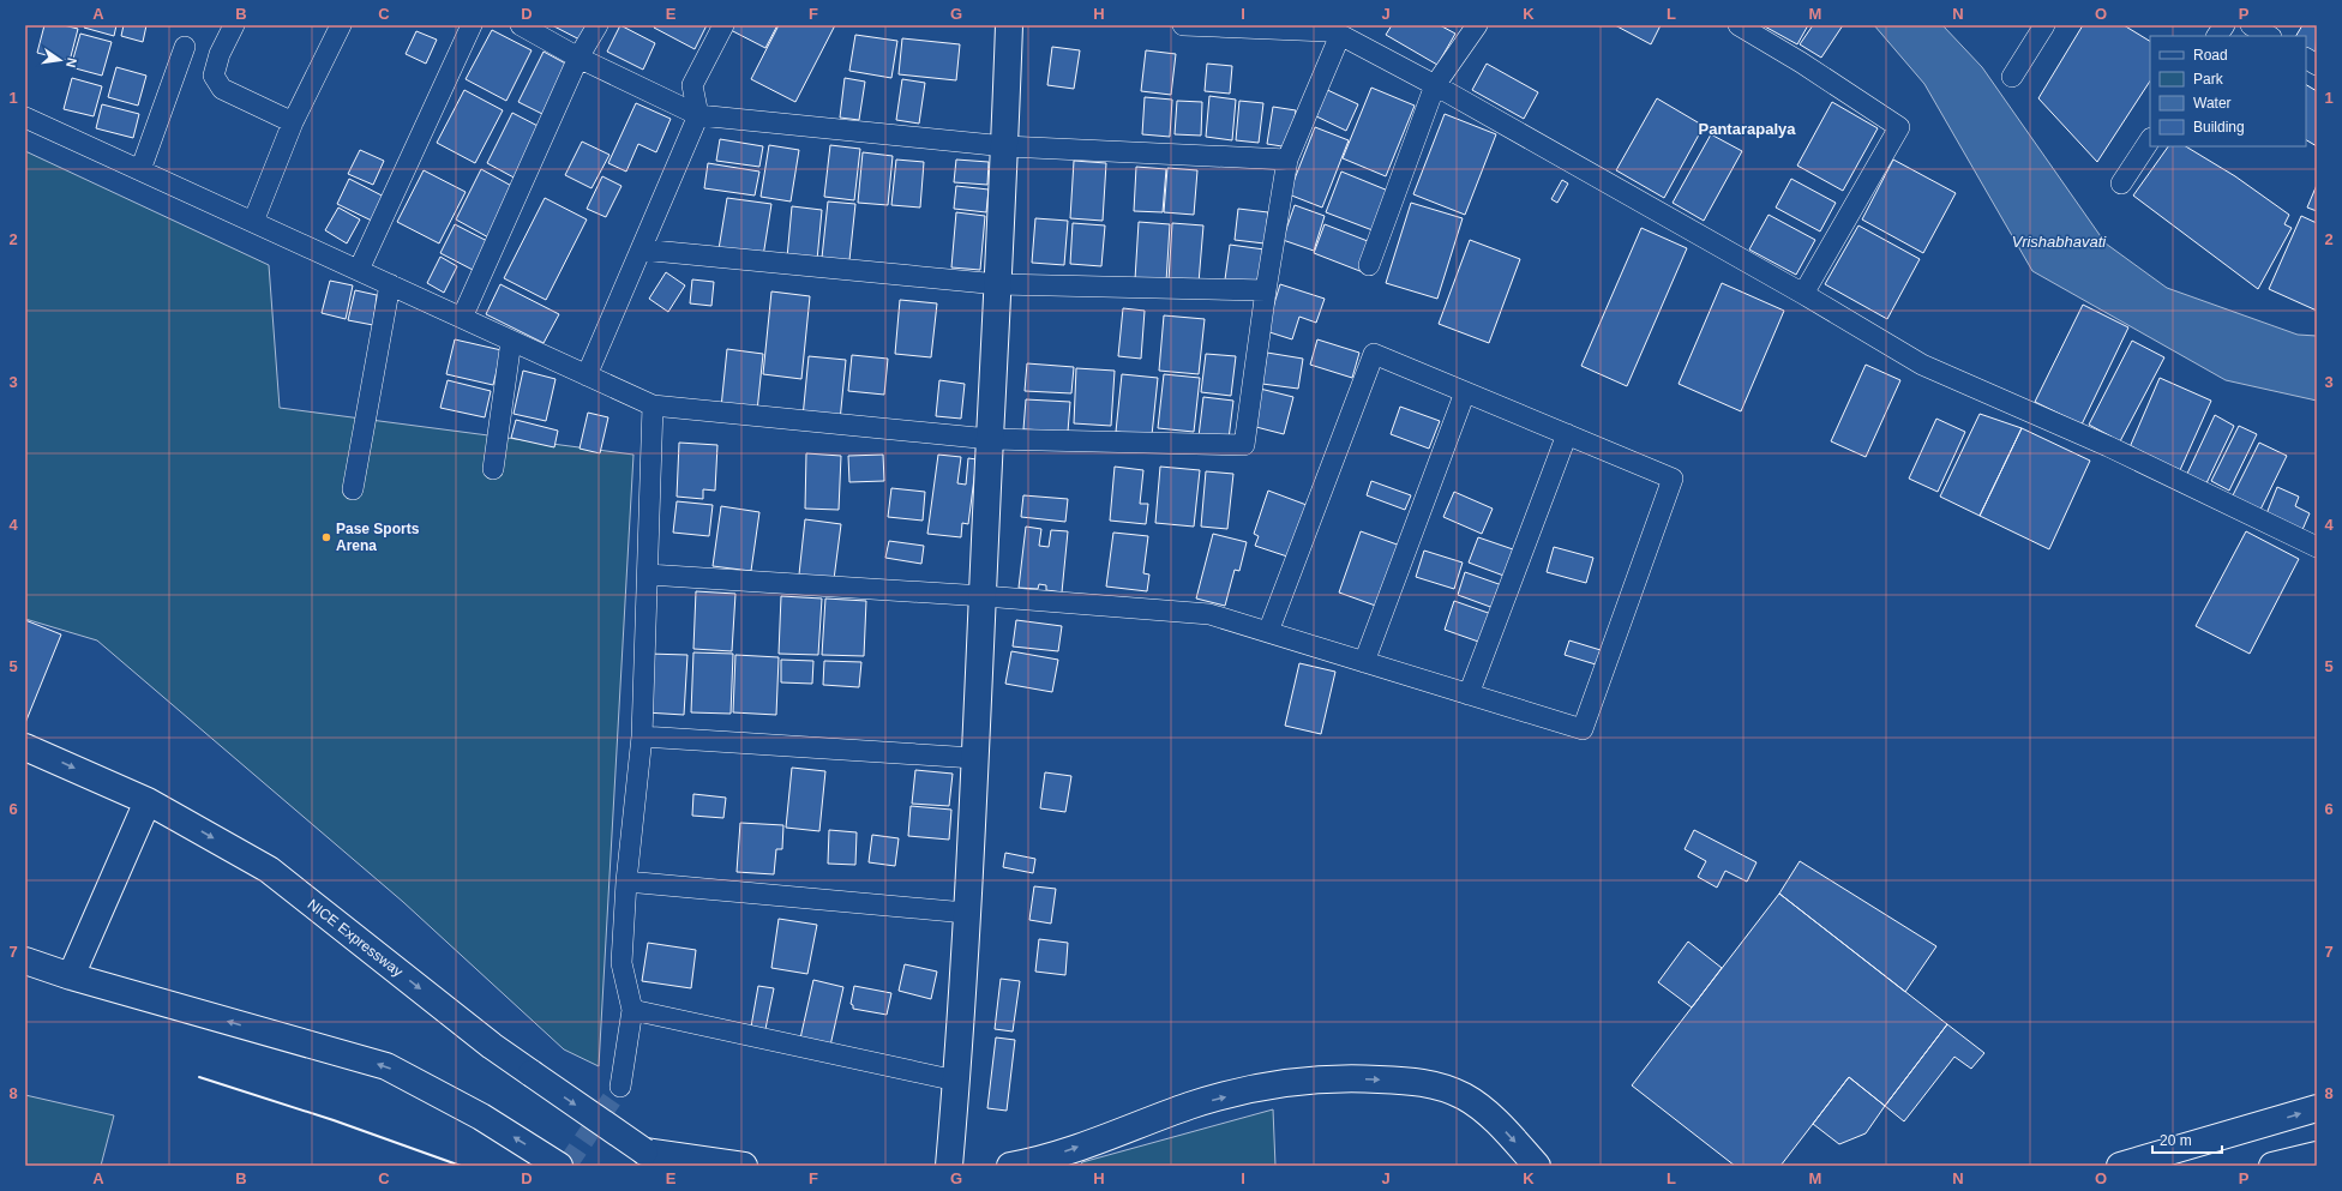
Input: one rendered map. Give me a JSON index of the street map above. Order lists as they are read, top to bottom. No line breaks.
{"streets":{"main road":["NICE Expressway"]},"districts":["Pantarapalya"],"water":["Vrishabhavati"],"places":["Pase Sports Arena"],"legend":["Road","Park","Water","Building"],"scale_bar":"20 m","north":"right","grid":{"columns":["A","B","C","D","E","F","G","H","I","J","K","L","M","N","O","P"],"rows":["1","2","3","4","5","6","7","8"]}}
